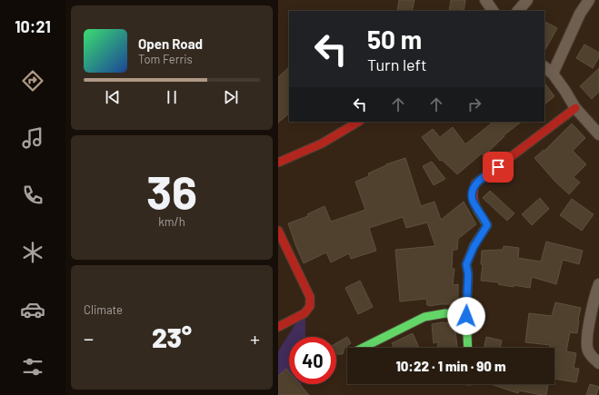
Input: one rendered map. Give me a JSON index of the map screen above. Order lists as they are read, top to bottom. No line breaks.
{"page":{"tabs":"10:21","turn":["50 m","Turn left"],"song":["Open Road","Tom Ferris"],"tile":[["36","km/h"],"Climate"],"heat":["−","23°","+"],"limit":"40","trip":"10:22 · 1 min · 90 m"}}
